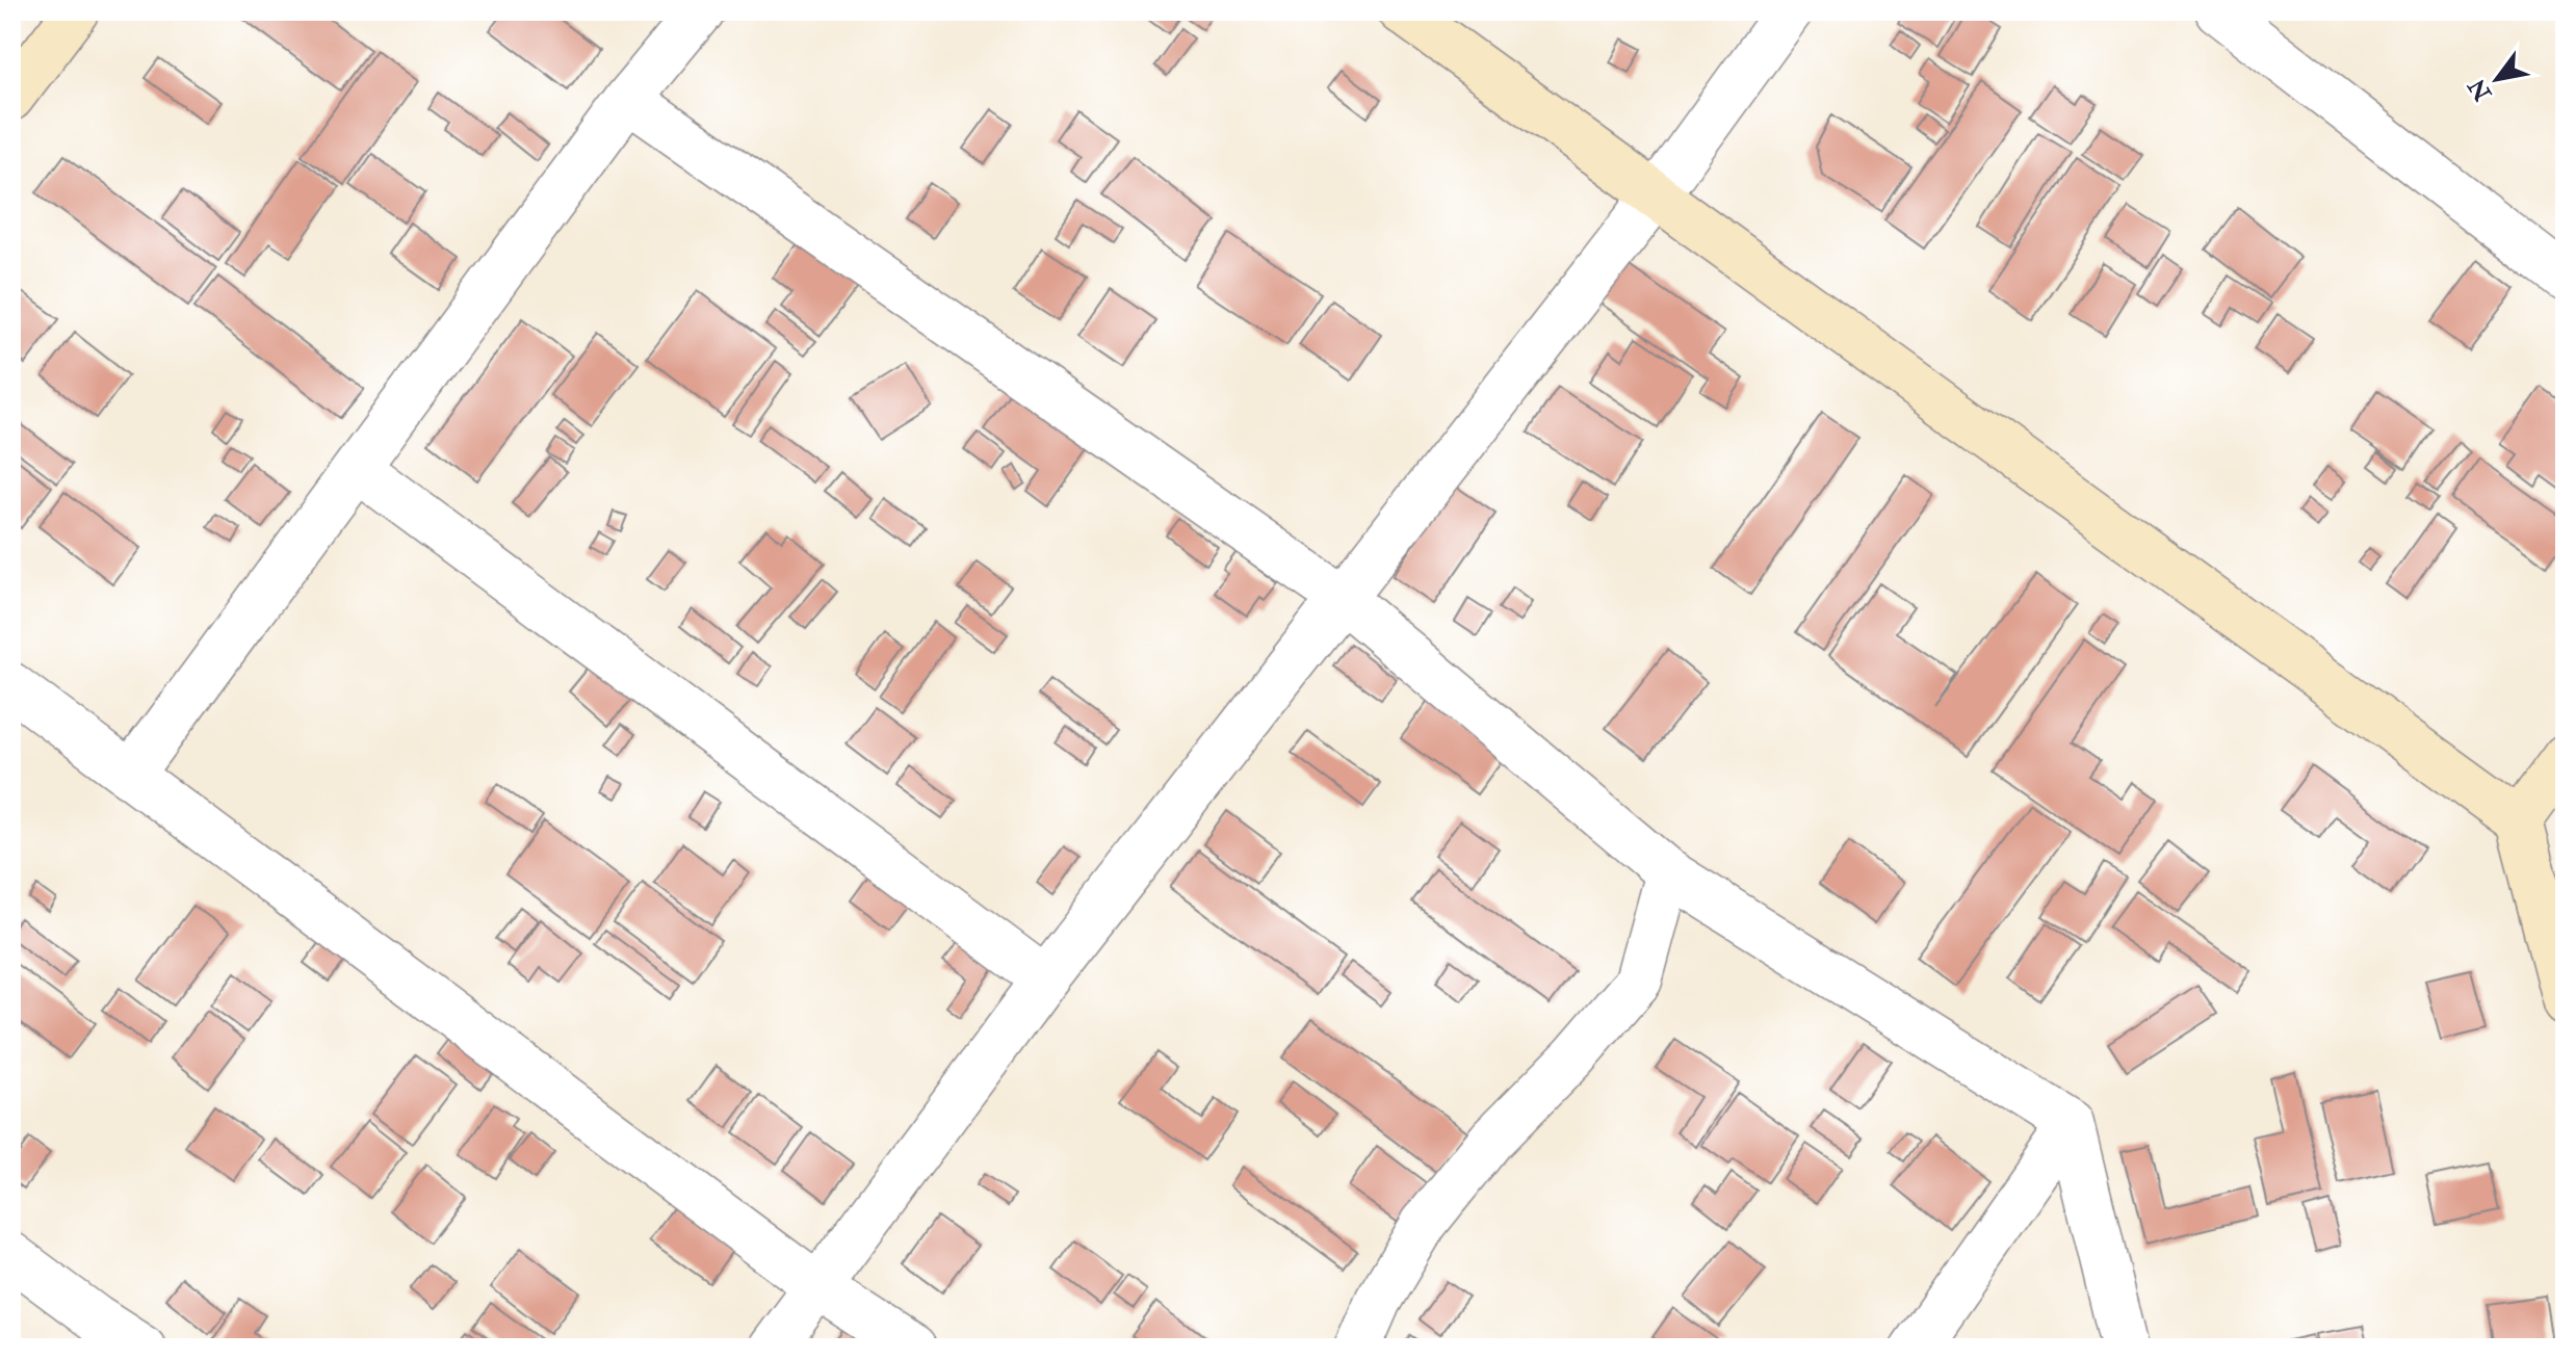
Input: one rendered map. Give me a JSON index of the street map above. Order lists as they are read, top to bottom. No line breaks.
{"north":"bottom left"}
